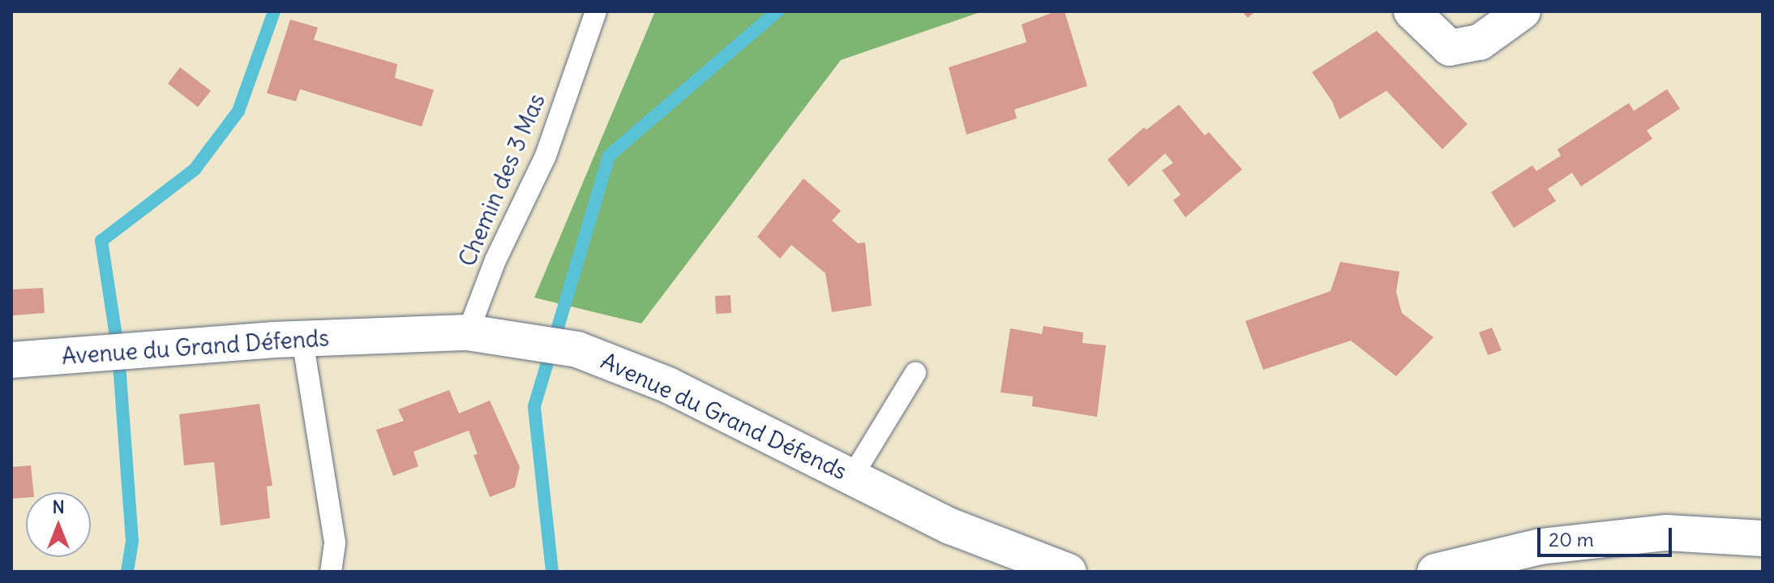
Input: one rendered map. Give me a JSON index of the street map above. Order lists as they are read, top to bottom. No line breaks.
{"streets":{"street":["Avenue du Grand Défends"],"lane":["Chemin des 3 Mas"]},"crossings":[["Chemin des 3 Mas","Avenue du Grand Défends"]],"scale_bar":"20 m","north":"top"}
